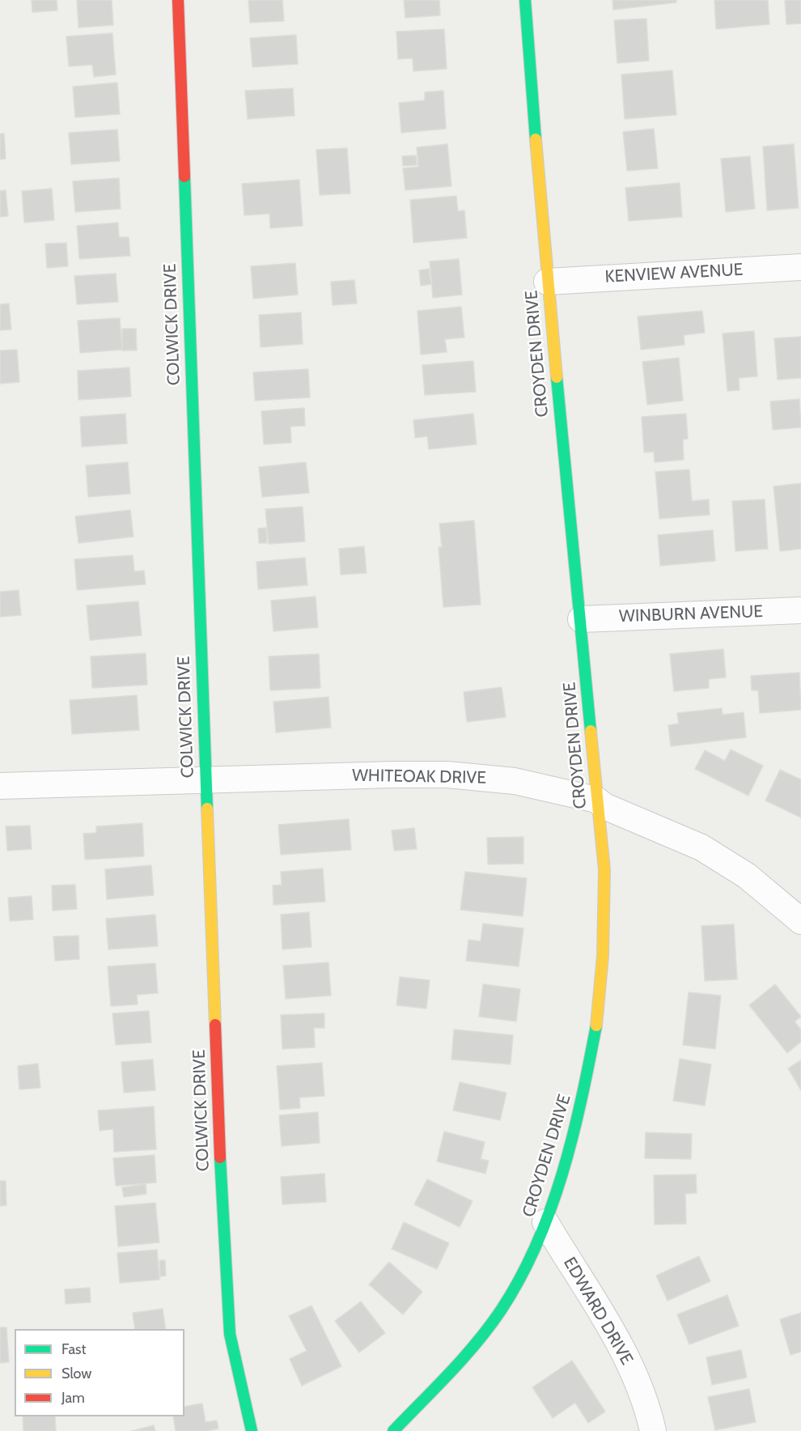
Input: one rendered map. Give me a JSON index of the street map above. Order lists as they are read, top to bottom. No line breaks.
{"streets":{"street":["KENVIEW AVENUE","COLWICK DRIVE","CROYDEN DRIVE","WINBURN AVENUE","WHITEOAK DRIVE","EDWARD DRIVE"]},"crossings":[["KENVIEW AVENUE","CROYDEN DRIVE"],["COLWICK DRIVE","WHITEOAK DRIVE"],["CROYDEN DRIVE","WINBURN AVENUE"],["CROYDEN DRIVE","WHITEOAK DRIVE"],["CROYDEN DRIVE","EDWARD DRIVE"]],"legend":["Fast","Slow","Jam"]}
